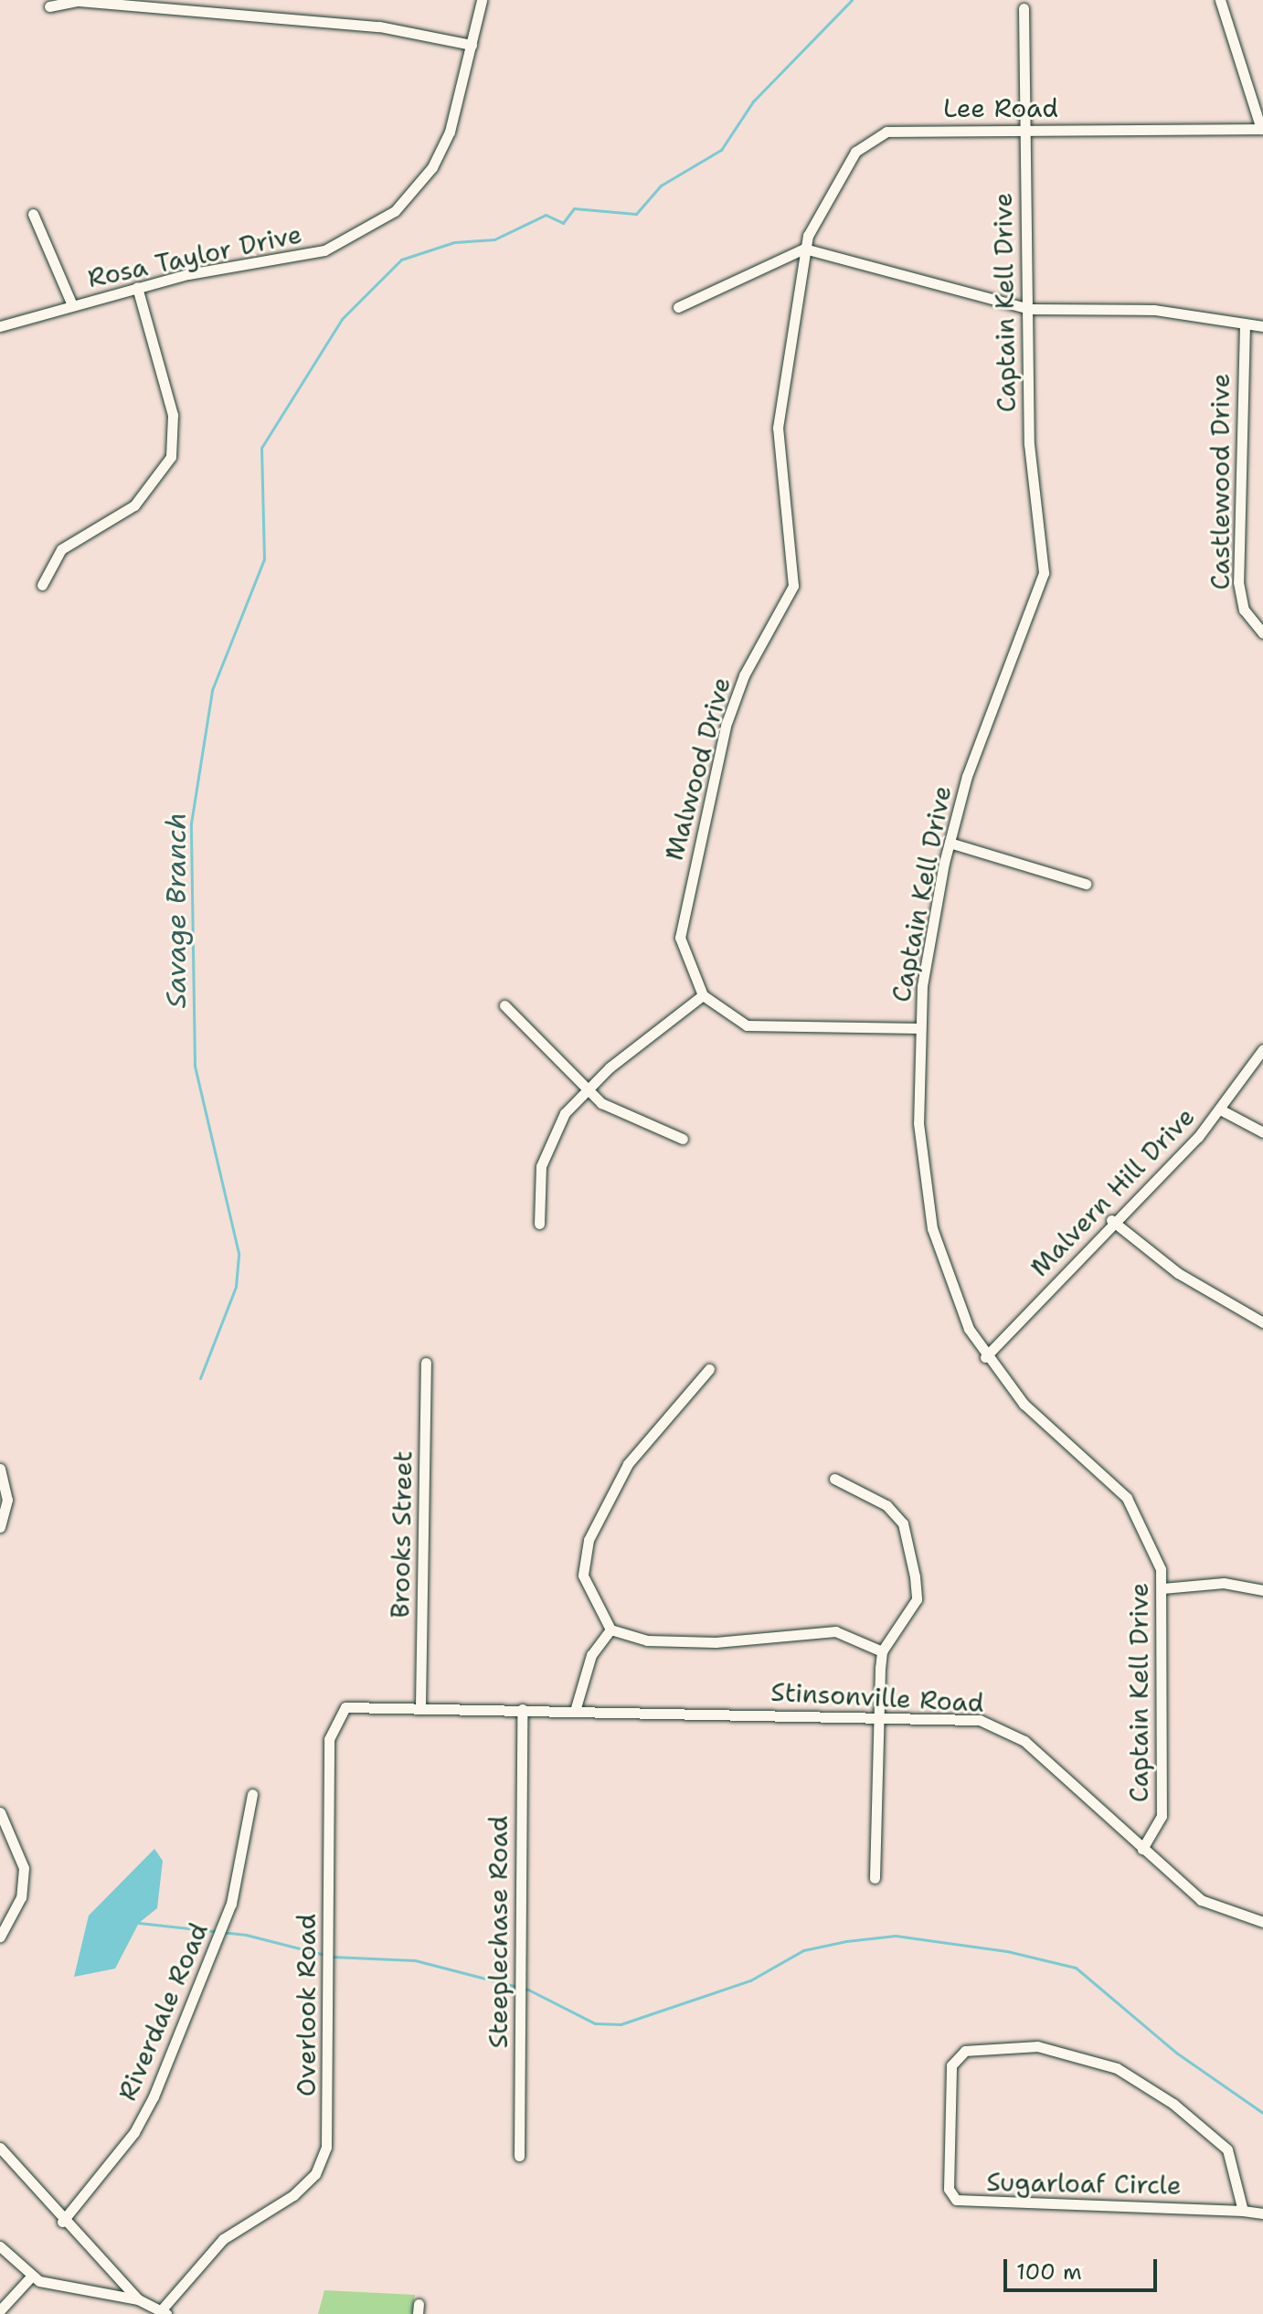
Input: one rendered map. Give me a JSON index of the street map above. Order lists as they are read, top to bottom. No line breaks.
{"streets":{"street":["Lee Road","Rosa Taylor Drive","Captain Kell Drive","Castlewood Drive","Malwood Drive","Malvern Hill Drive","Brooks Street","Stinsonville Road","Steeplechase Road","Overlook Road","Riverdale Road","Sugarloaf Circle"]},"crossings":[["Lee Road","Captain Kell Drive"],["Lee Road","Malwood Drive"],["Captain Kell Drive","Malwood Drive"],["Captain Kell Drive","Malvern Hill Drive"],["Captain Kell Drive","Stinsonville Road"],["Brooks Street","Stinsonville Road"],["Brooks Street","Overlook Road"],["Stinsonville Road","Steeplechase Road"],["Stinsonville Road","Overlook Road"]],"water":["Savage Branch"],"scale_bar":"100 m"}
